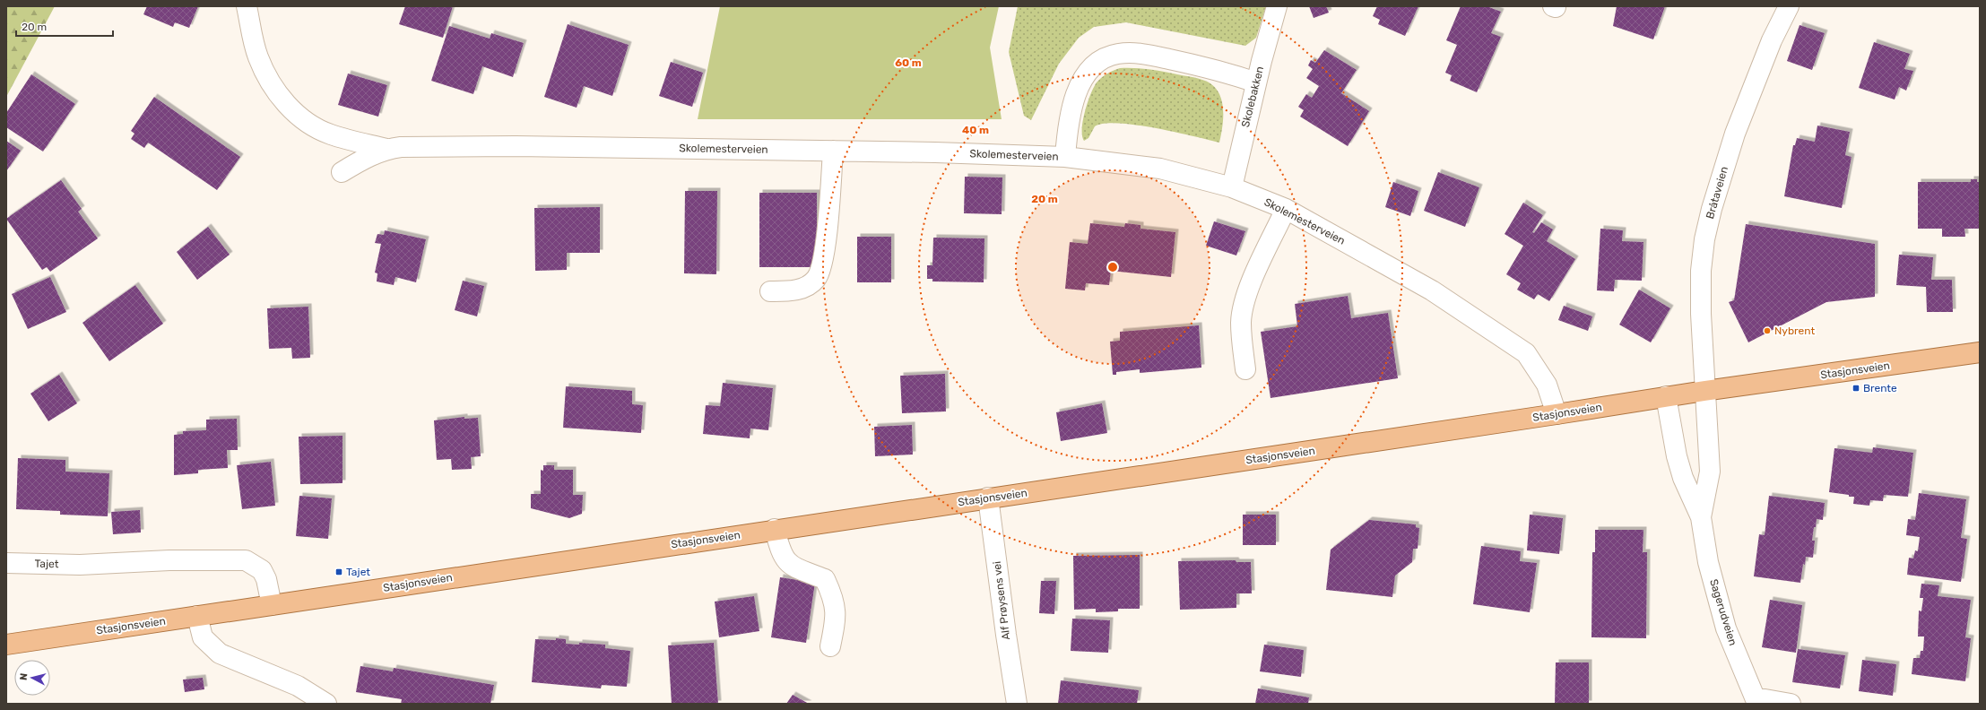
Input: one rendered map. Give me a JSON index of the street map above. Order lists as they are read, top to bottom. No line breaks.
{"streets":{"main road":["Stasjonsveien"],"street":["Skolebakken","Skolemesterveien","Bråtaveien","Tajet","Alf Prøysens vei","Sagerudveien"]},"crossings":[["Skolebakken","Skolemesterveien"],["Skolemesterveien","Stasjonsveien"],["Bråtaveien","Stasjonsveien"],["Bråtaveien","Sagerudveien"],["Stasjonsveien","Tajet"],["Stasjonsveien","Alf Prøysens vei"],["Stasjonsveien","Sagerudveien"]],"places":{"other":["Nybrent"],"transit":["Brente","Tajet"]},"scale_bar":"20 m","north":"left","rings":["60 m","40 m","20 m"]}
